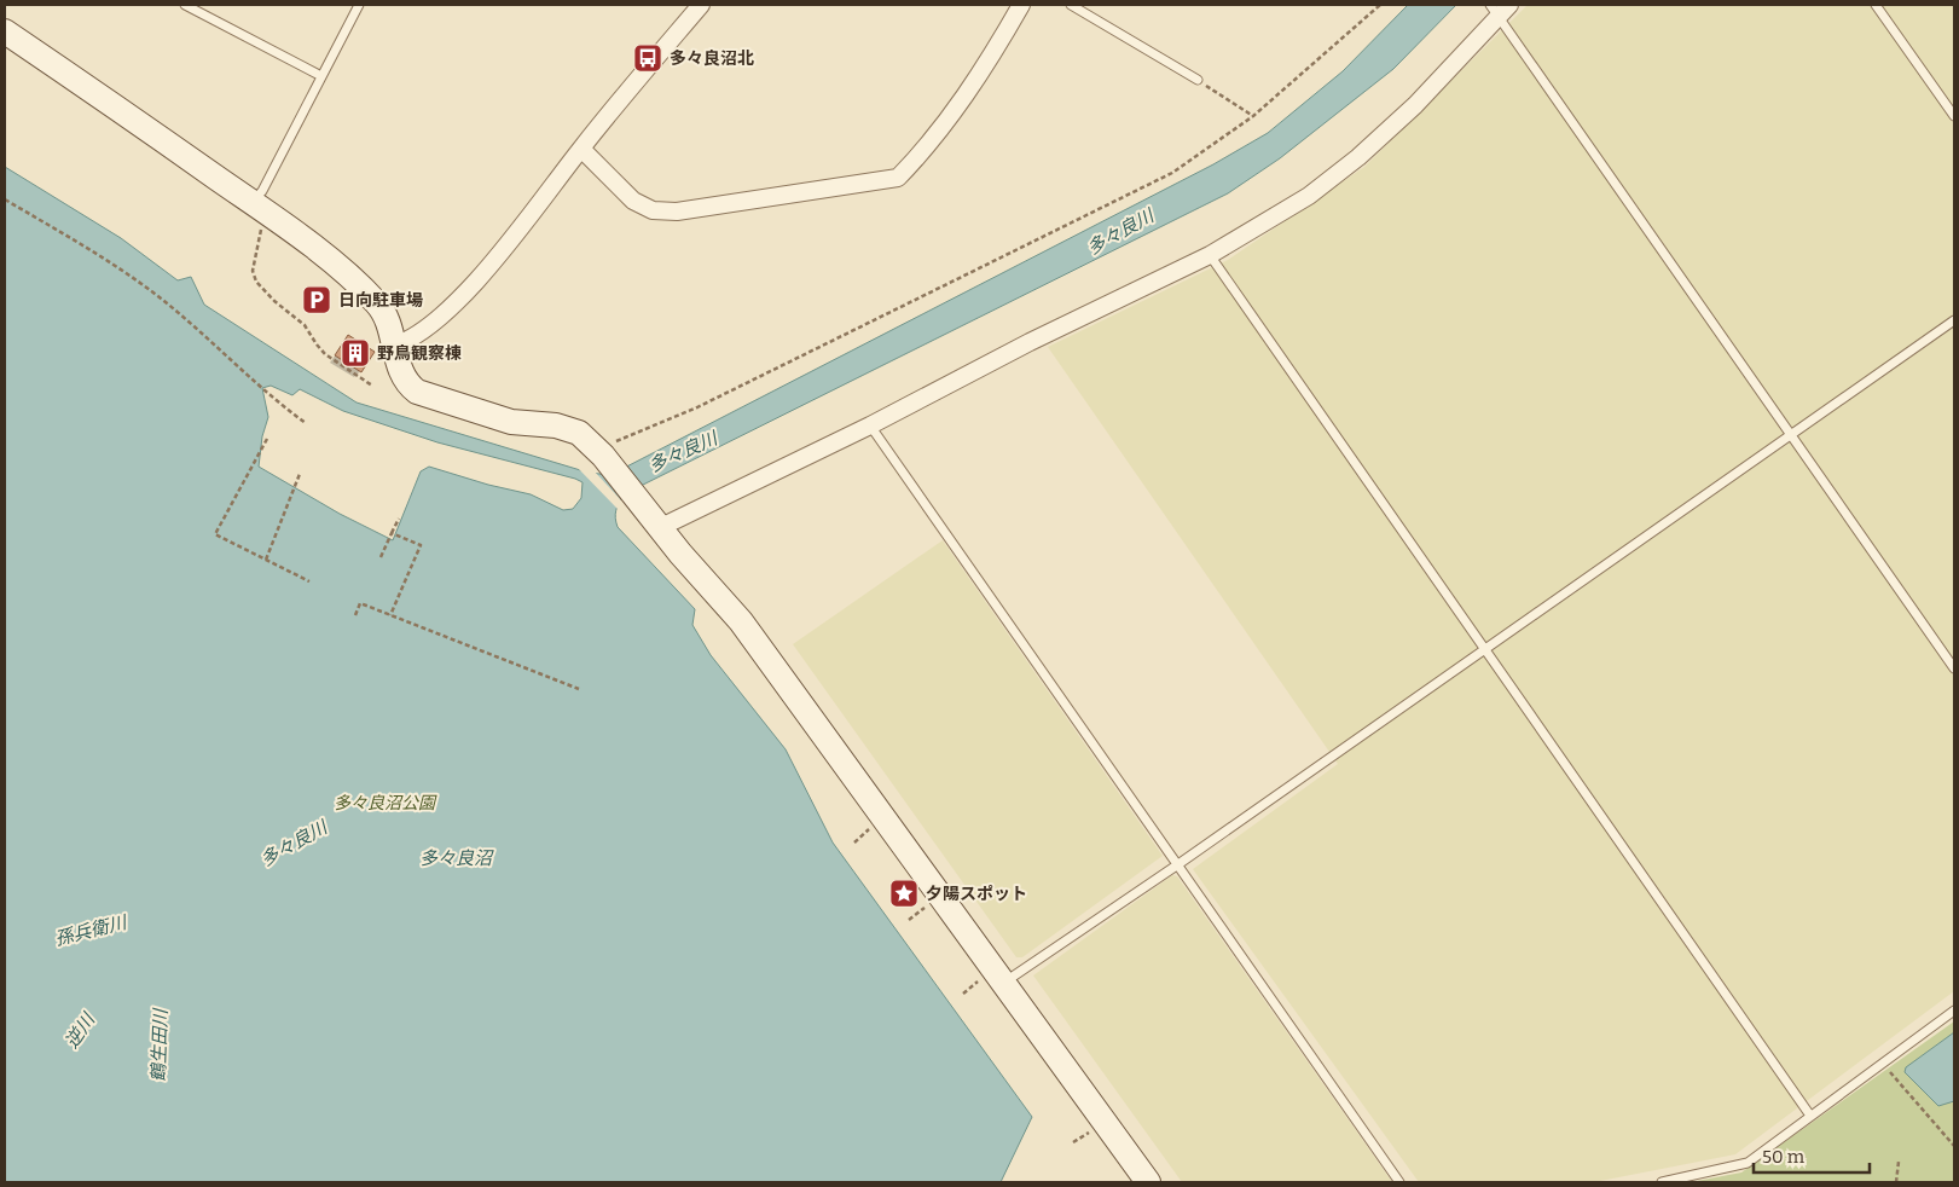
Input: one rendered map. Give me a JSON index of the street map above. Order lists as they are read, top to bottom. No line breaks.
{"water":["多々良川","多々良沼","孫兵衛川","逆川","鶴生田川"],"parks":["多々良沼公園"],"places":{"bus stop":["多々良沼北"],"parking":["日向駐車場"],"building":["野鳥観察棟"],"place":["夕陽スポット"]},"scale_bar":"50 m"}
